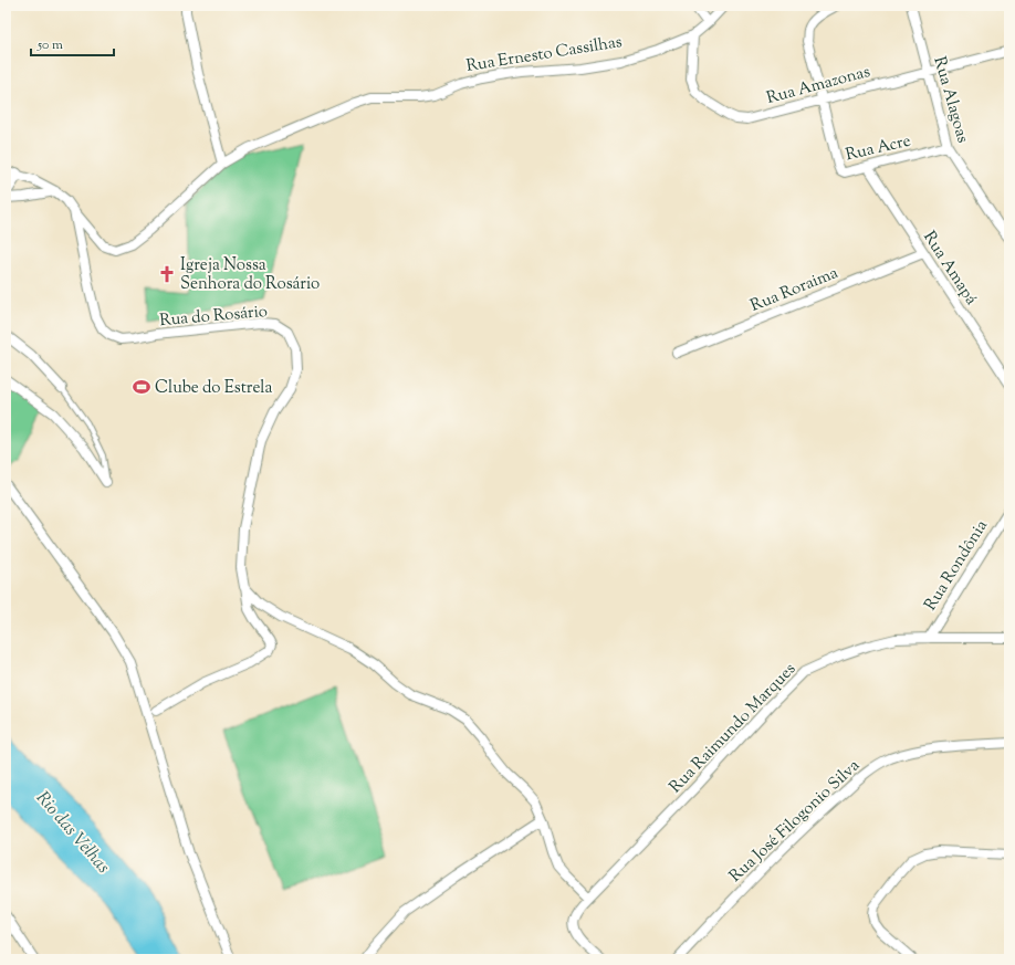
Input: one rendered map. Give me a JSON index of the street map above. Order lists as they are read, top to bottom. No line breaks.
{"streets":{"main road":["Rua Ernesto Cassilhas"],"street":["Rua Amazonas","Rua Alagoas","Rua Acre","Rua Amapá","Rua Roraima","Rua do Rosário","Rua Rondônia","Rua Raimundo Marques","Rua José Filogonio Silva"]},"crossings":[["Rua Ernesto Cassilhas","Rua Amazonas"],["Rua Ernesto Cassilhas","Rua do Rosário"],["Rua Amazonas","Rua Alagoas"],["Rua Amazonas","Rua Acre"],["Rua Alagoas","Rua Acre"],["Rua Acre","Rua Amapá"],["Rua Amapá","Rua Roraima"],["Rua Rondônia","Rua Raimundo Marques"]],"water":["Rio das Velhas"],"places":{"church":["Igreja Nossa Senhora do Rosário"],"sports":["Clube do Estrela"]},"scale_bar":"50 m"}
